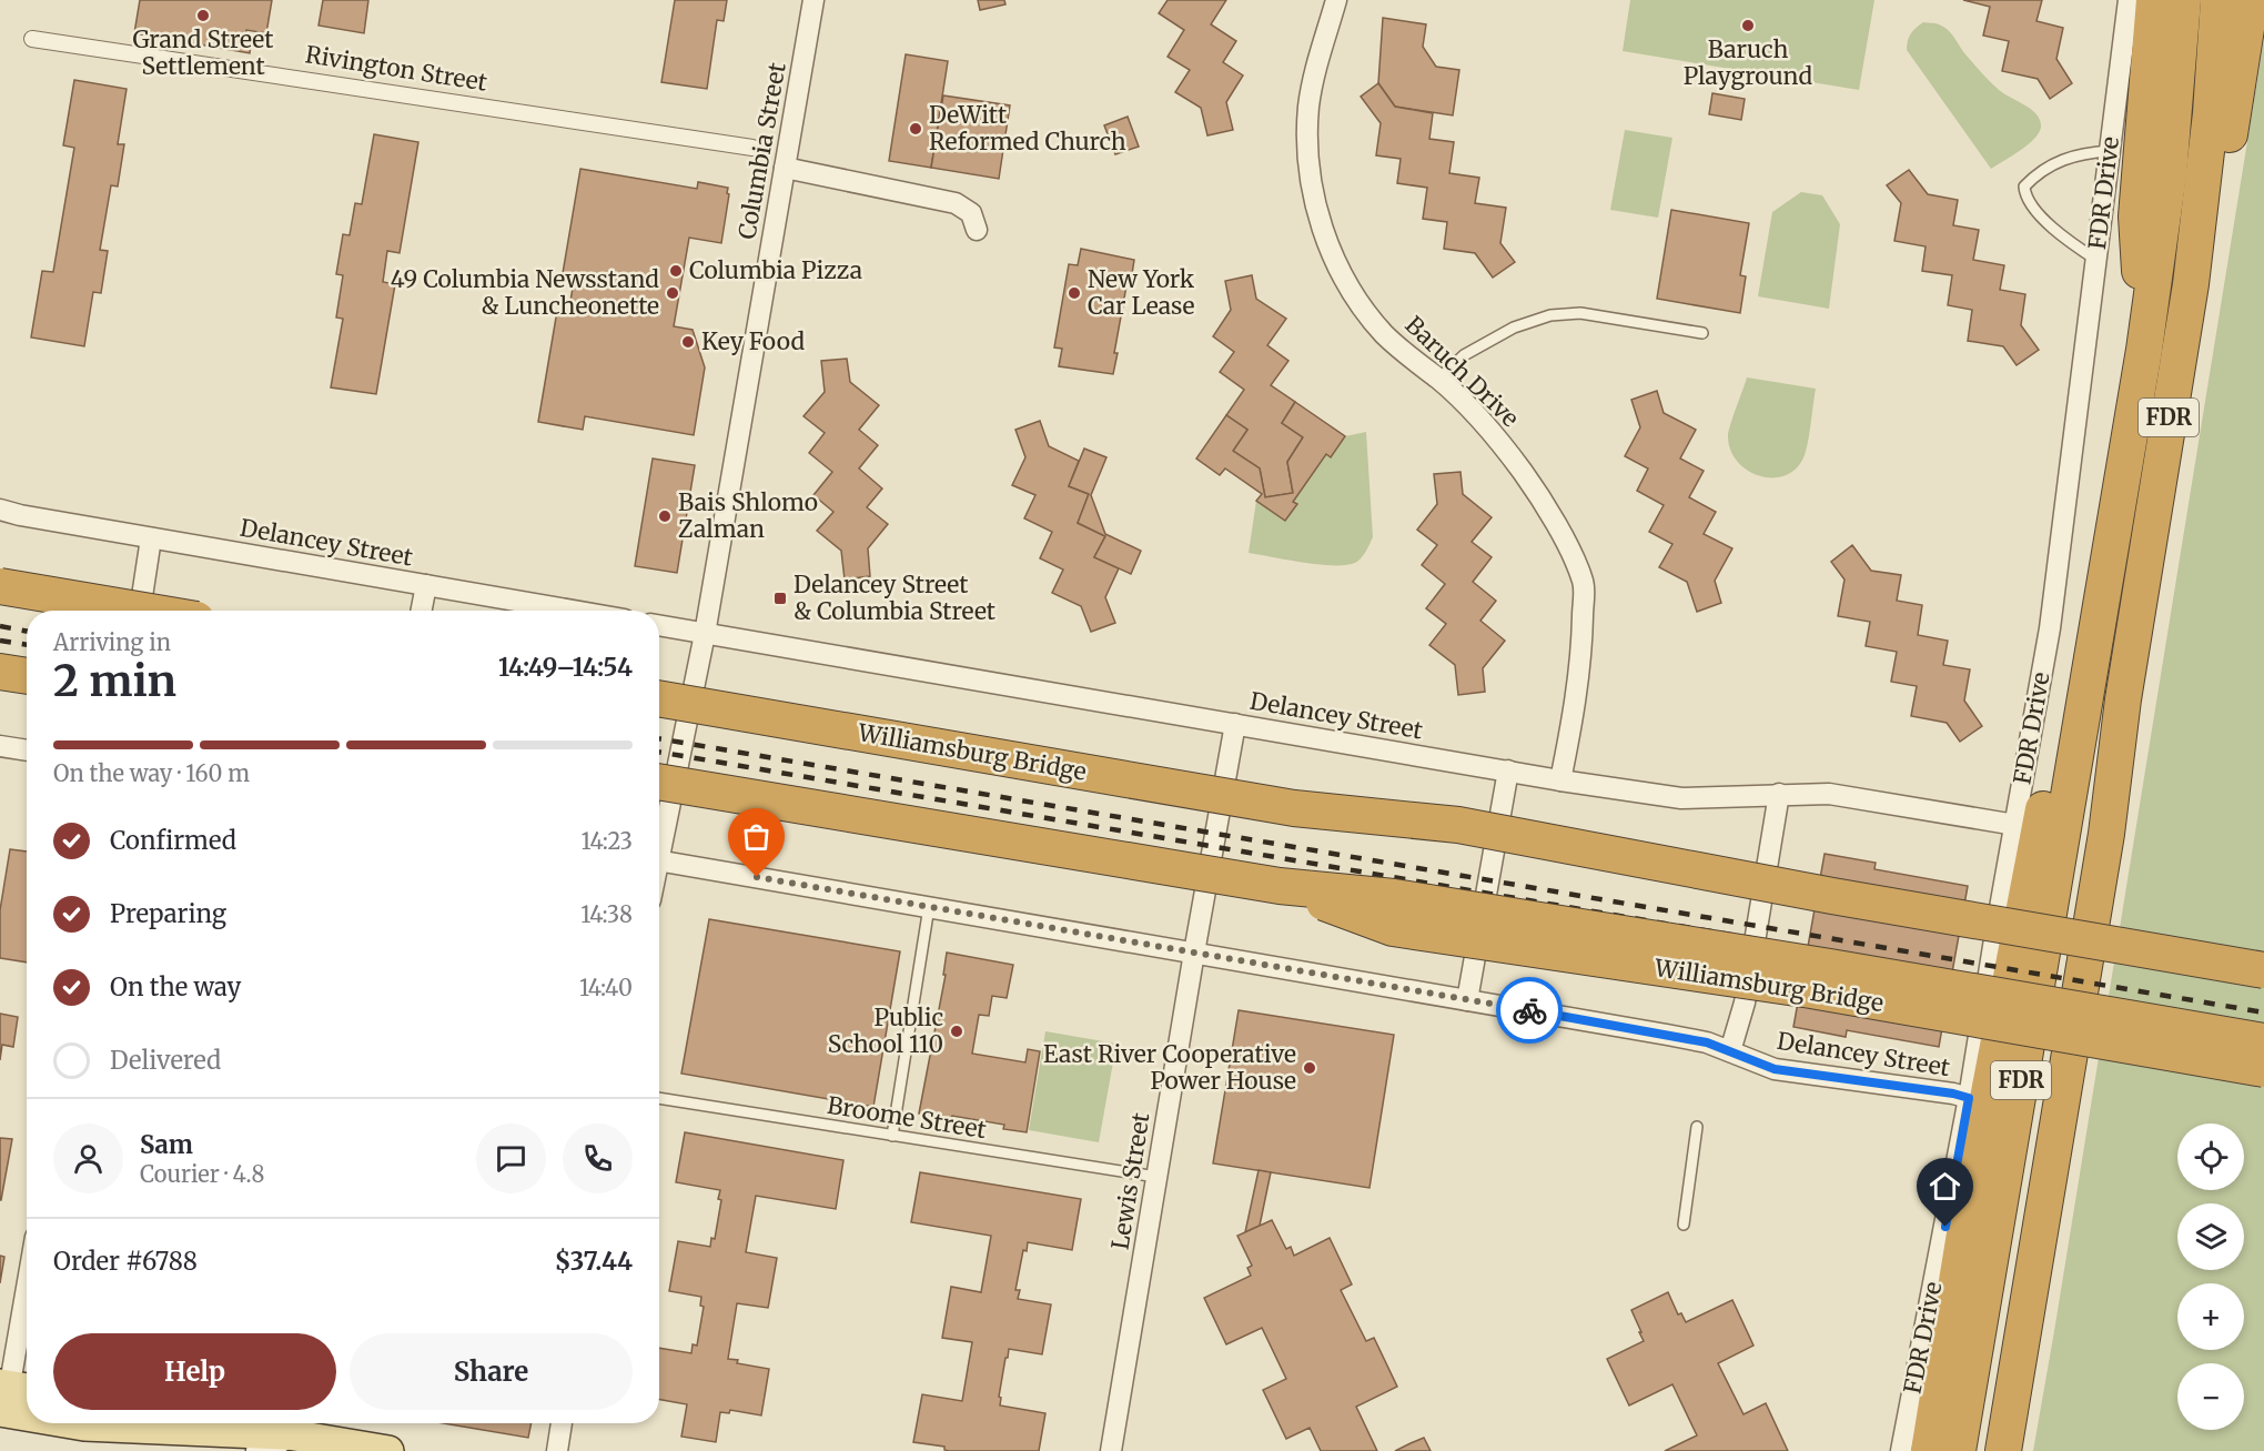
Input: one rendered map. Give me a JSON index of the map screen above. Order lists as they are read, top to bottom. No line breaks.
{"streets":{"highway":["FDR Drive","FDR","Williamsburg Bridge"],"street":["Rivington Street","Columbia Street","Baruch Drive","Delancey Street","Lewis Street"],"lane":["Broome Street"]},"crossings":[["Columbia Street","Delancey Street"],["FDR Drive","Delancey Street"],["Baruch Drive","Delancey Street"],["Delancey Street","Lewis Street"],["Broome Street","Lewis Street"]],"places":{"other":["Grand Street Settlement","Baruch Playground","DeWitt Reformed Church","Columbia Pizza","49 Columbia Newsstand & Luncheonette","New York Car Lease","Key Food","Bais Shlomo Zalman","Public School 110","East River Cooperative Power House"],"transit":["Delancey Street & Columbia Street"]},"page":{"heading":["2 min","Arriving in","14:49–14:54"],"panel":["Sam","Courier · 4.8","Order #6788","$37.44"],"bar":"On the way · 160 m","list":[["Confirmed","14:23"],["Preparing","14:38"],["On the way","14:40"],"Delivered"],"map_buttons":["+","−"],"buttons":["Help","Share"]}}
